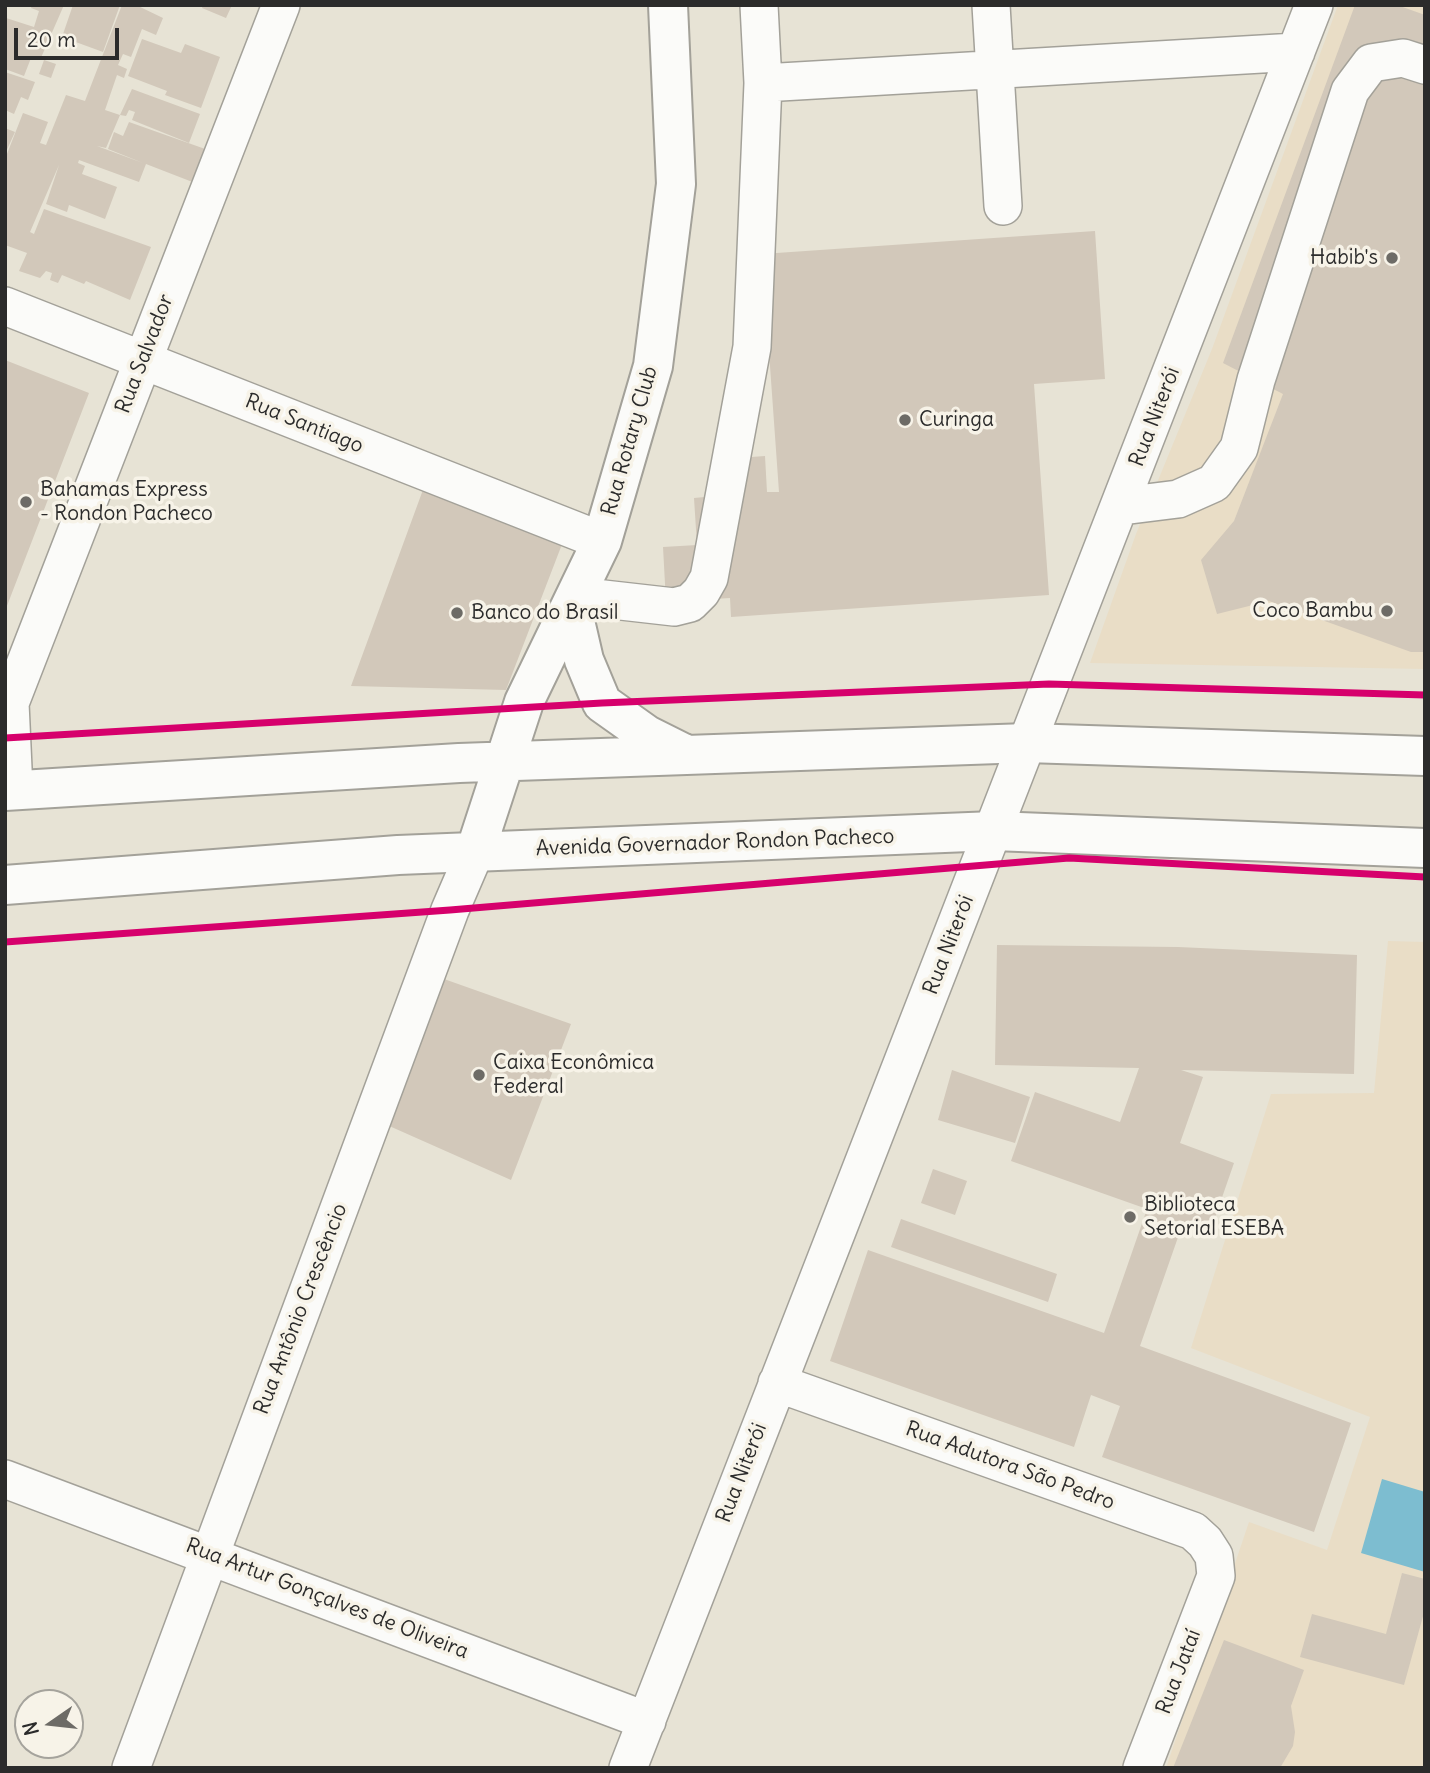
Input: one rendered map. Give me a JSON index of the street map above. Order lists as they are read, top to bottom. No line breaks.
{"streets":{"main road":["Rua Rotary Club","Avenida Governador Rondon Pacheco"],"street":["Rua Salvador","Rua Niterói","Rua Santiago","Rua Antônio Crescêncio","Rua Adutora São Pedro","Rua Artur Gonçalves de Oliveira","Rua Jataí"]},"crossings":[["Rua Salvador","Rua Santiago"],["Rua Niterói","Avenida Governador Rondon Pacheco"],["Rua Niterói","Rua Adutora São Pedro"],["Rua Niterói","Rua Artur Gonçalves de Oliveira"],["Rua Santiago","Rua Rotary Club"],["Rua Rotary Club","Avenida Governador Rondon Pacheco"],["Rua Rotary Club","Rua Antônio Crescêncio"],["Avenida Governador Rondon Pacheco","Rua Antônio Crescêncio"],["Rua Antônio Crescêncio","Rua Artur Gonçalves de Oliveira"],["Rua Adutora São Pedro","Rua Jataí"]],"places":["Habib's","Curinga","Bahamas Express - Rondon Pacheco","Coco Bambu","Banco do Brasil","Caixa Econômica Federal","Biblioteca Setorial ESEBA"],"scale_bar":"20 m","north":"left"}
